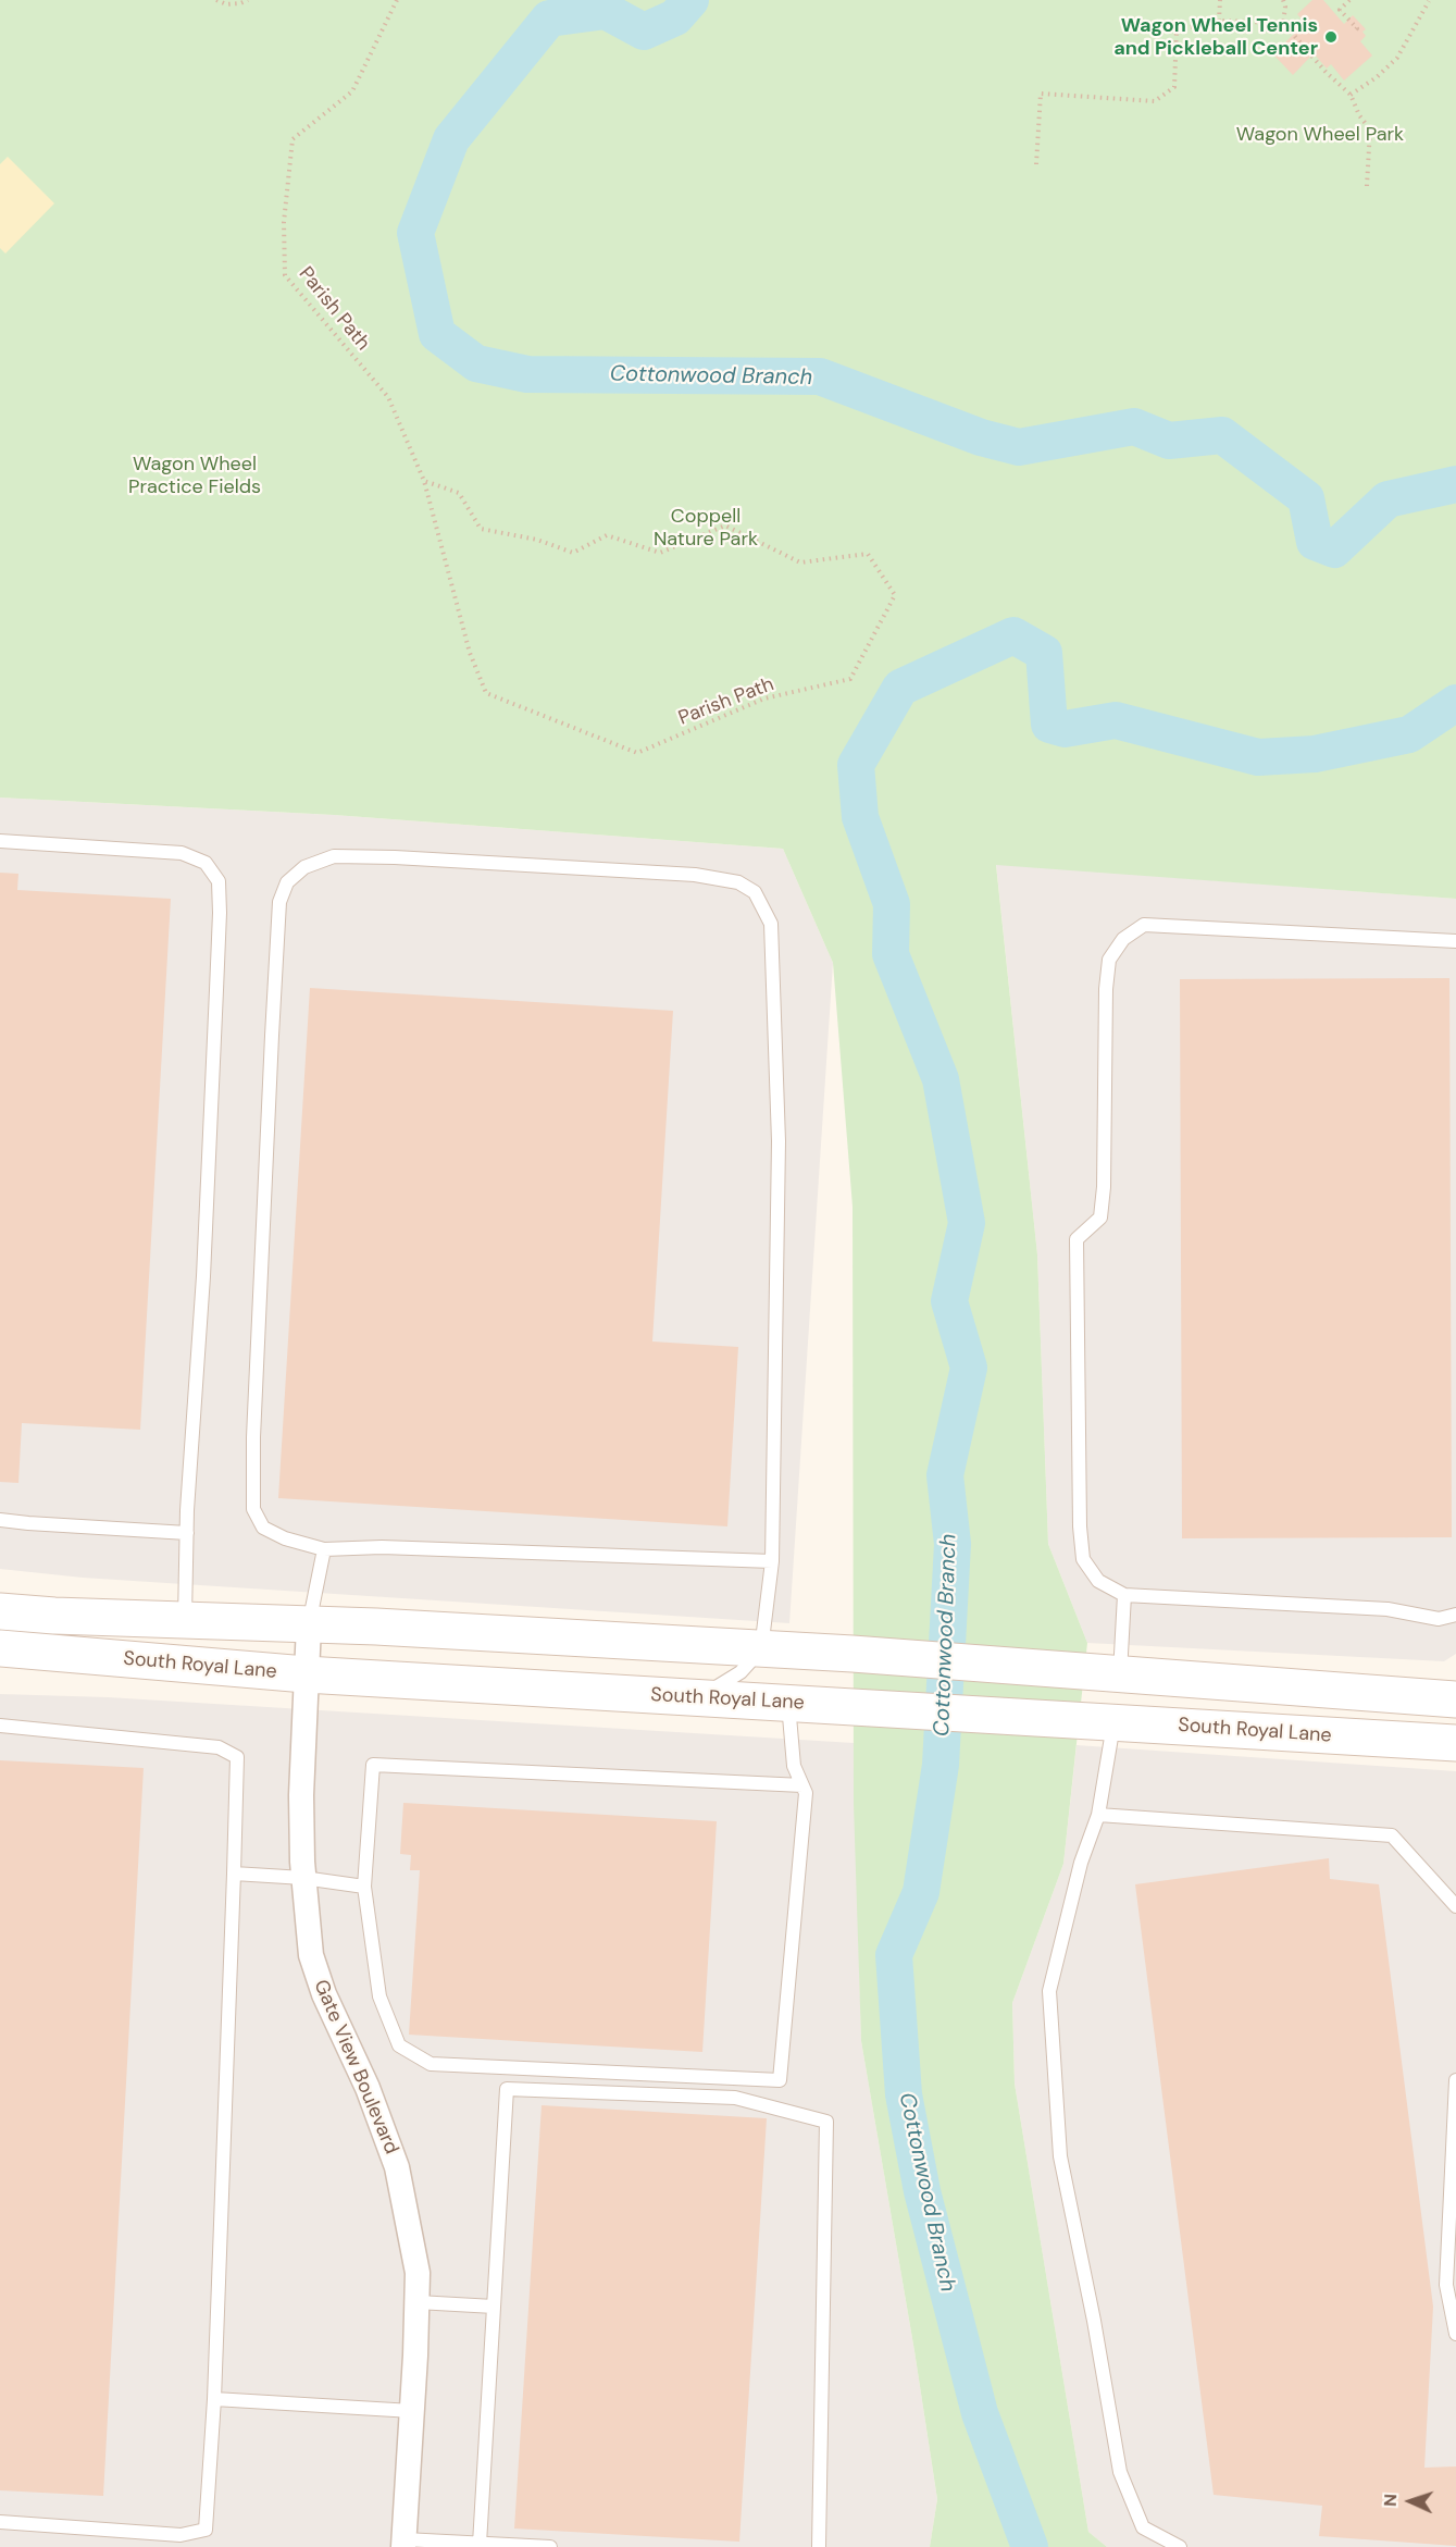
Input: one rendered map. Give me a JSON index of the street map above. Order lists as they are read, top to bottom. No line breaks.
{"streets":{"main road":["South Royal Lane"],"street":["Gate View Boulevard"],"path":["Parish Path"]},"crossings":[["South Royal Lane","Gate View Boulevard"]],"water":["Cottonwood Branch"],"parks":["Wagon Wheel Park","Wagon Wheel Practice Fields","Coppell Nature Park"],"places":["Wagon Wheel Tennis and Pickleball Center"],"north":"left"}
